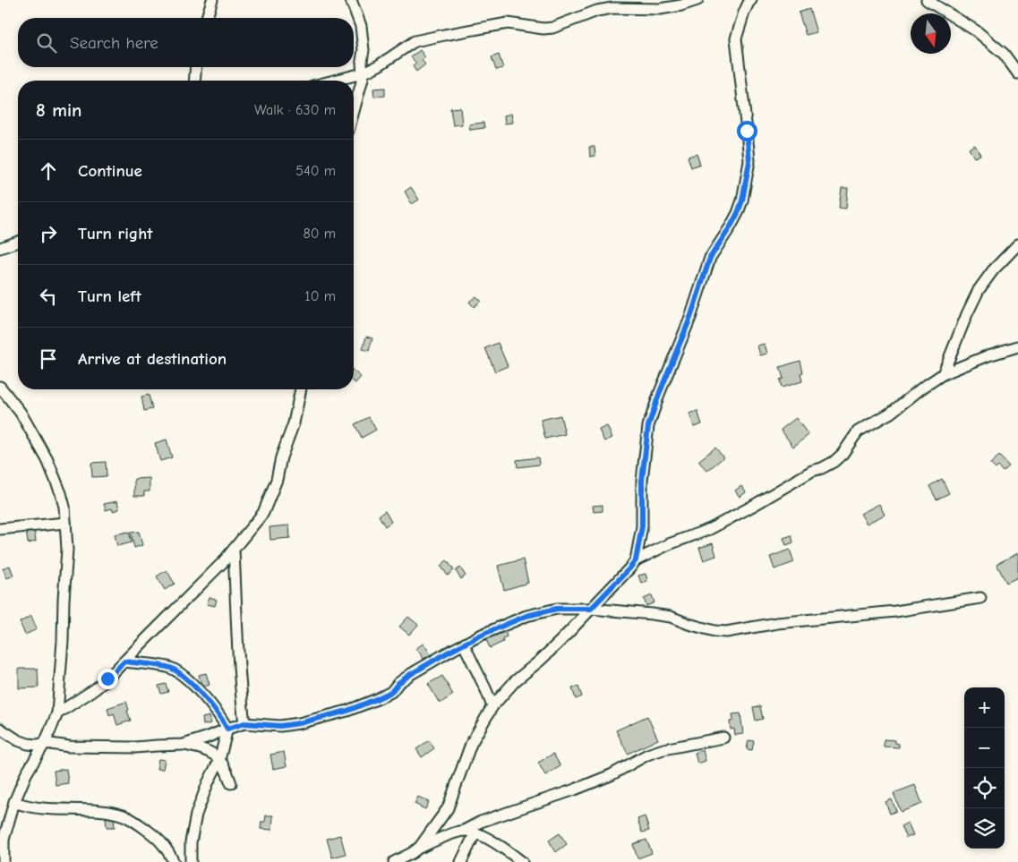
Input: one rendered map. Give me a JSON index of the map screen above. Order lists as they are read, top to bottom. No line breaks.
{"north":"bottom","page":{"search":"Search here","heading":["8 min","Walk · 630 m"],"list":[["Continue","540 m"],["Turn right","80 m"],["Turn left","10 m"],"Arrive at destination"],"map_buttons":["+","−"]}}
